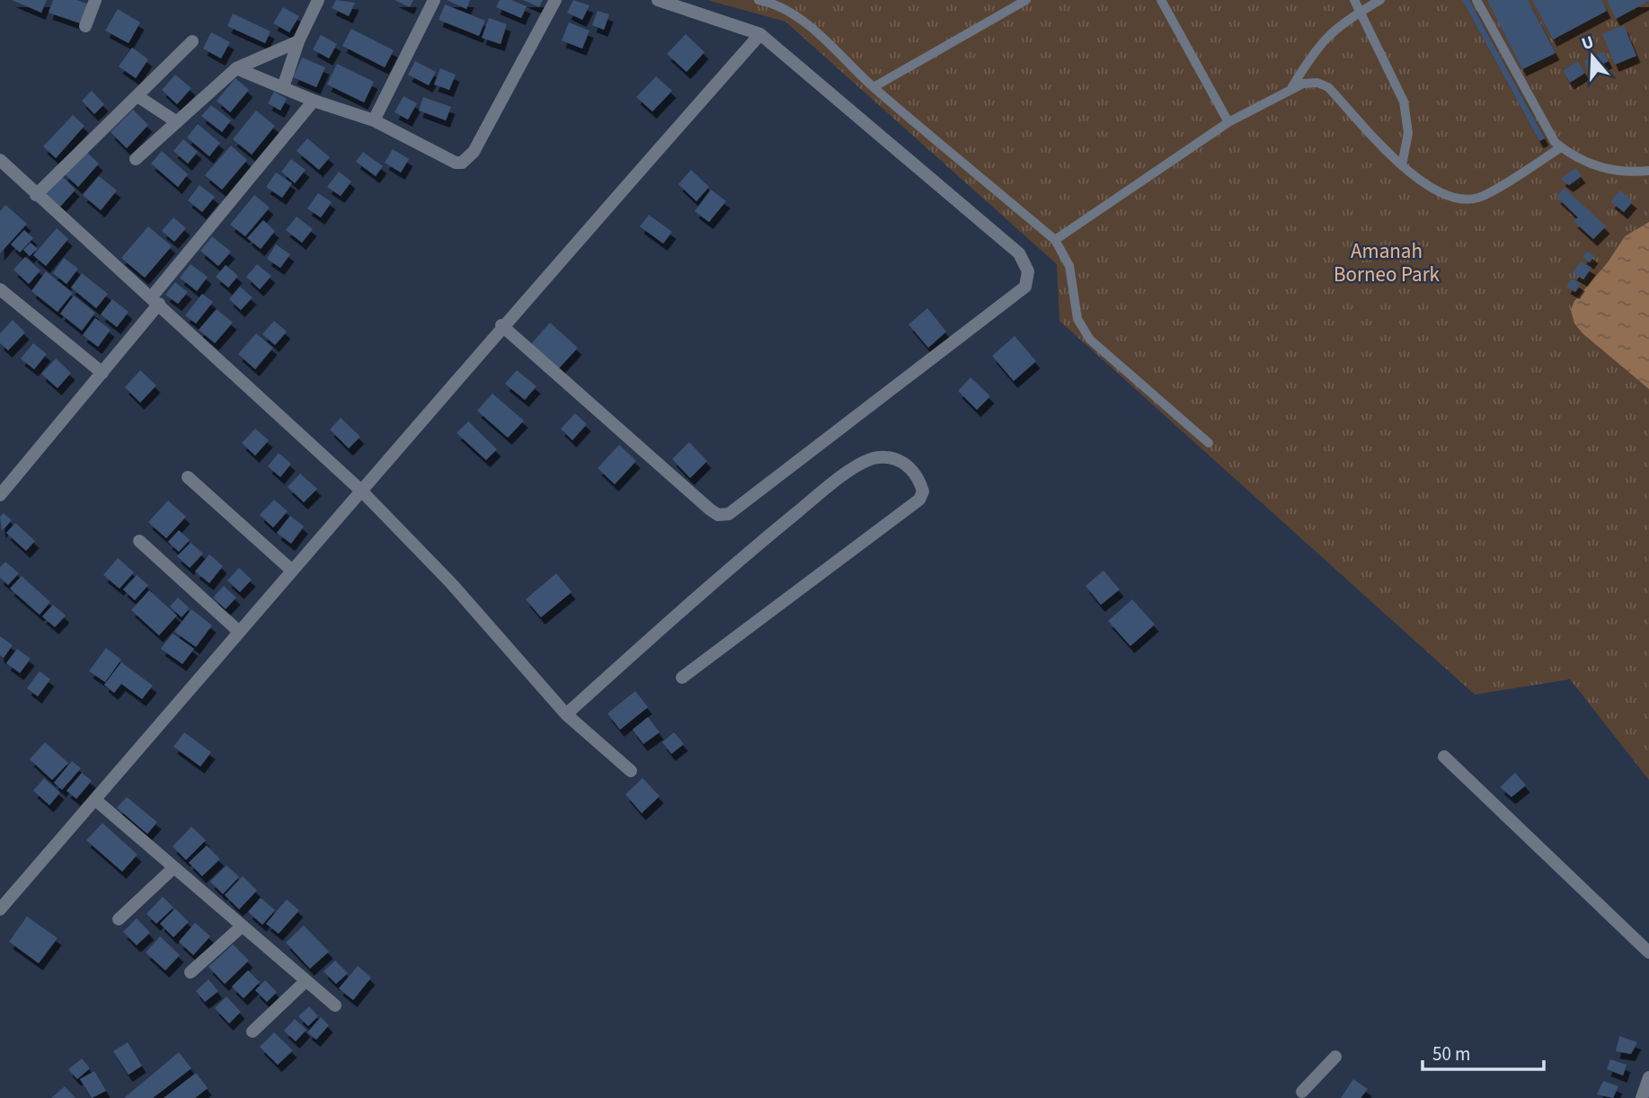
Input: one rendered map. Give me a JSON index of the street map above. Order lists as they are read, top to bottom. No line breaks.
{"parks":["Amanah Borneo Park"],"scale_bar":"50 m","north":"top"}
